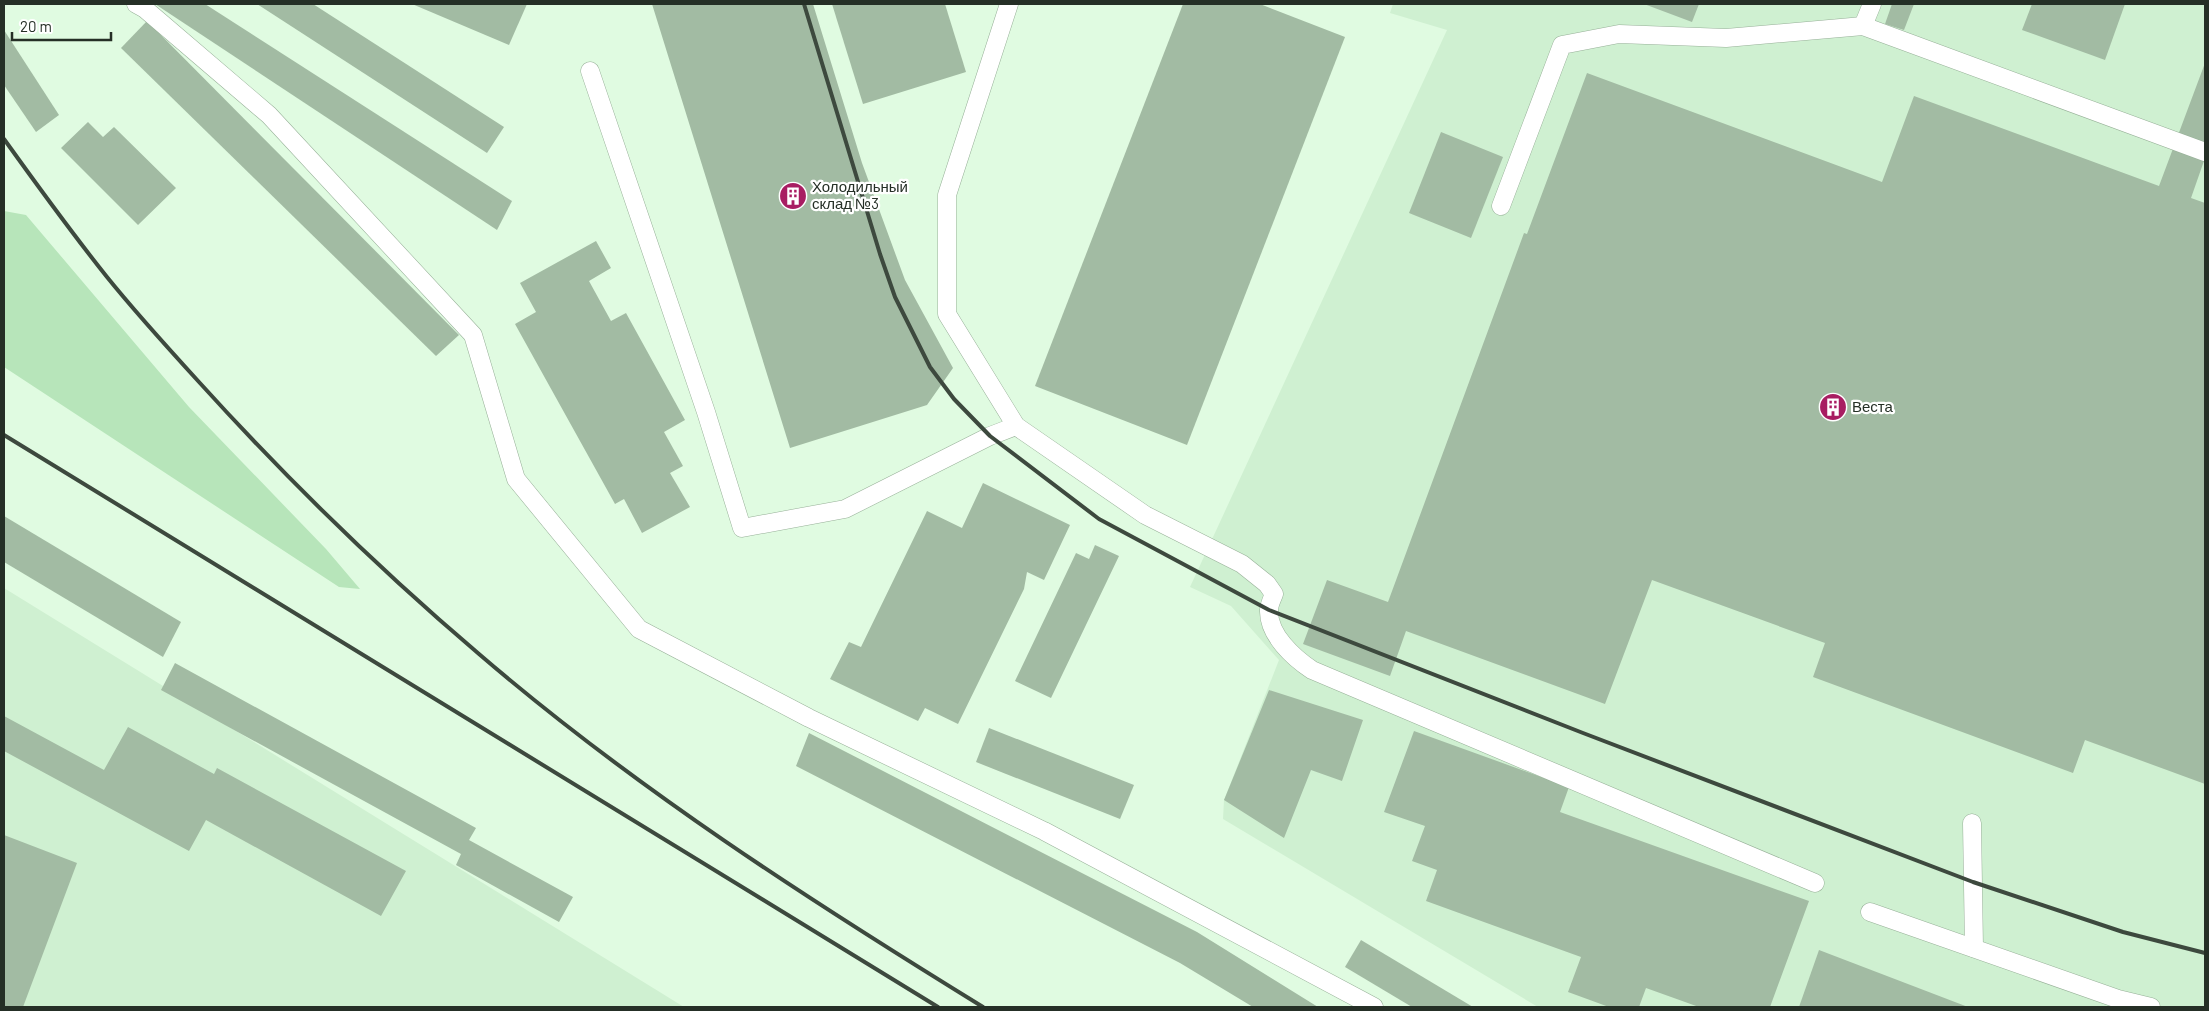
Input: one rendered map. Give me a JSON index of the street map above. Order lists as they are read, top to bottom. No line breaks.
{"places":{"building":["Холодильный склад №3","Веста"]},"scale_bar":"20 m"}
